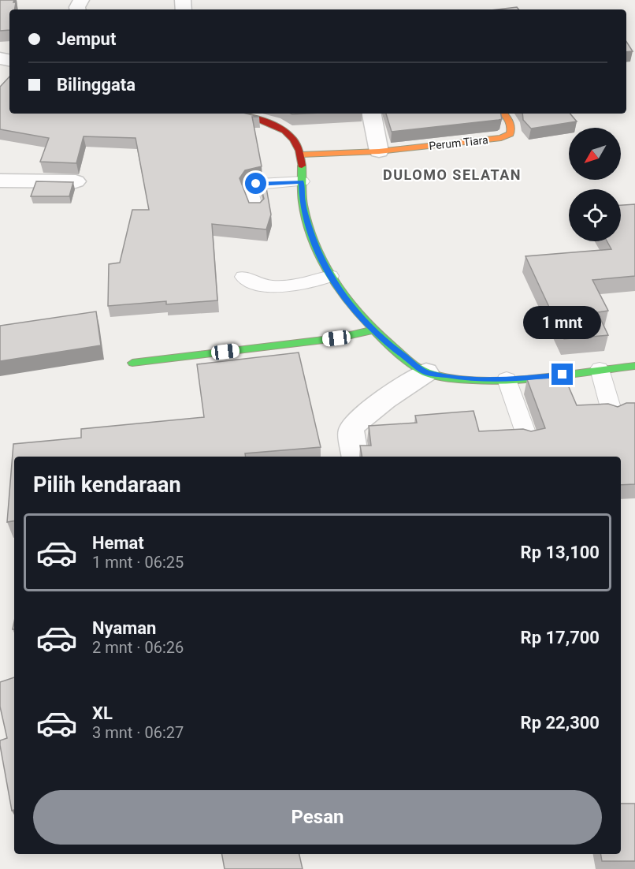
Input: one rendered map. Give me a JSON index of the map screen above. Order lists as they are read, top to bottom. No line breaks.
{"streets":{"street":["Perum Tiara"]},"districts":["DULOMO SELATAN"],"north":"bottom left","page":{"banner":["Jemput","Bilinggata"],"bubble":"1 mnt","heading":"Pilih kendaraan","list":[{"name":"Hemat","note":"1 mnt · 06:25","value":"Rp 13,100"},{"name":"Nyaman","note":"2 mnt · 06:26","value":"Rp 17,700"},{"name":"XL","note":"3 mnt · 06:27","value":"Rp 22,300"}],"buttons":"Pesan"}}
